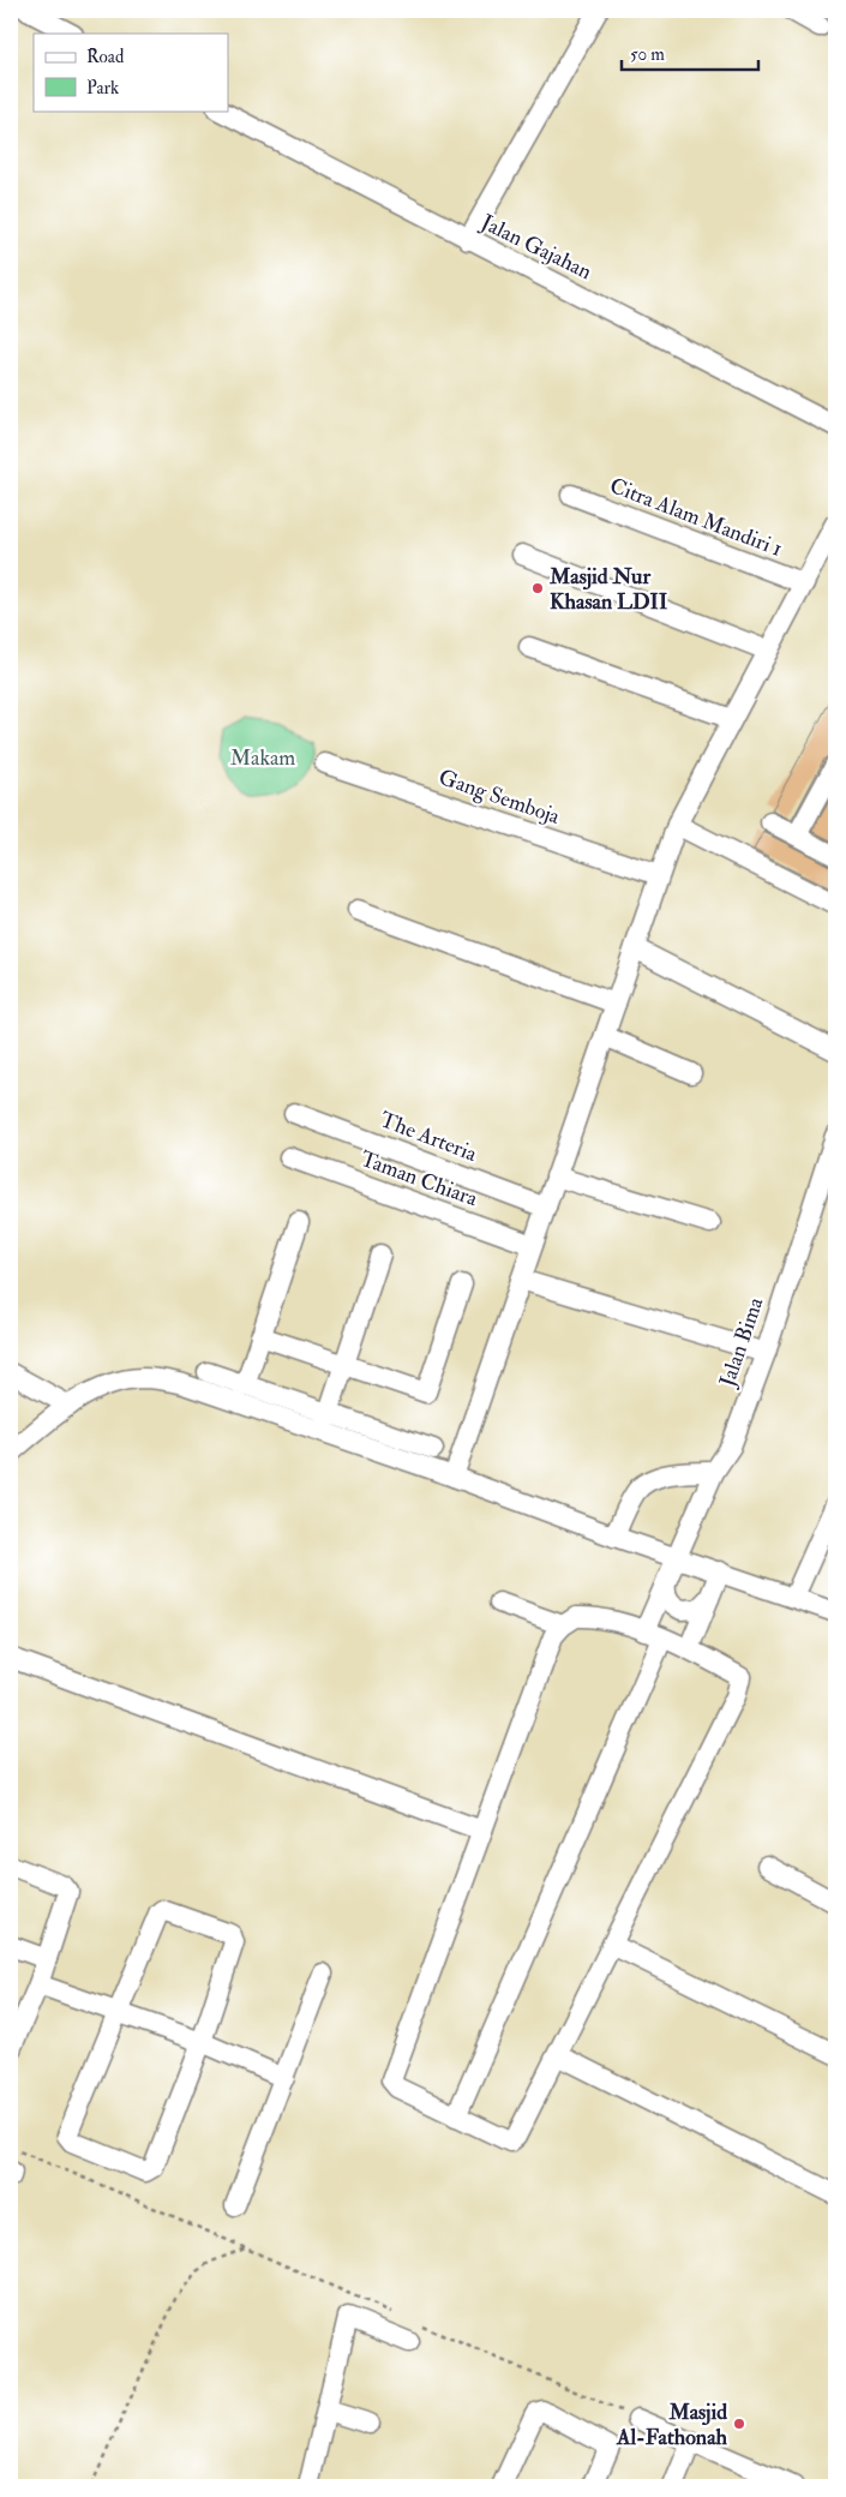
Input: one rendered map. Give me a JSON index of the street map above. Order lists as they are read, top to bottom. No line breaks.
{"streets":{"street":["Jalan Gajahan","Citra Alam Mandiri 1","Gang Semboja","The Arteria","Taman Chiara","Jalan Bima"]},"parks":["Makam"],"places":["Masjid Nur Khasan LDII","Masjid Al-Fathonah"],"legend":["Road","Park"],"scale_bar":"50 m"}
